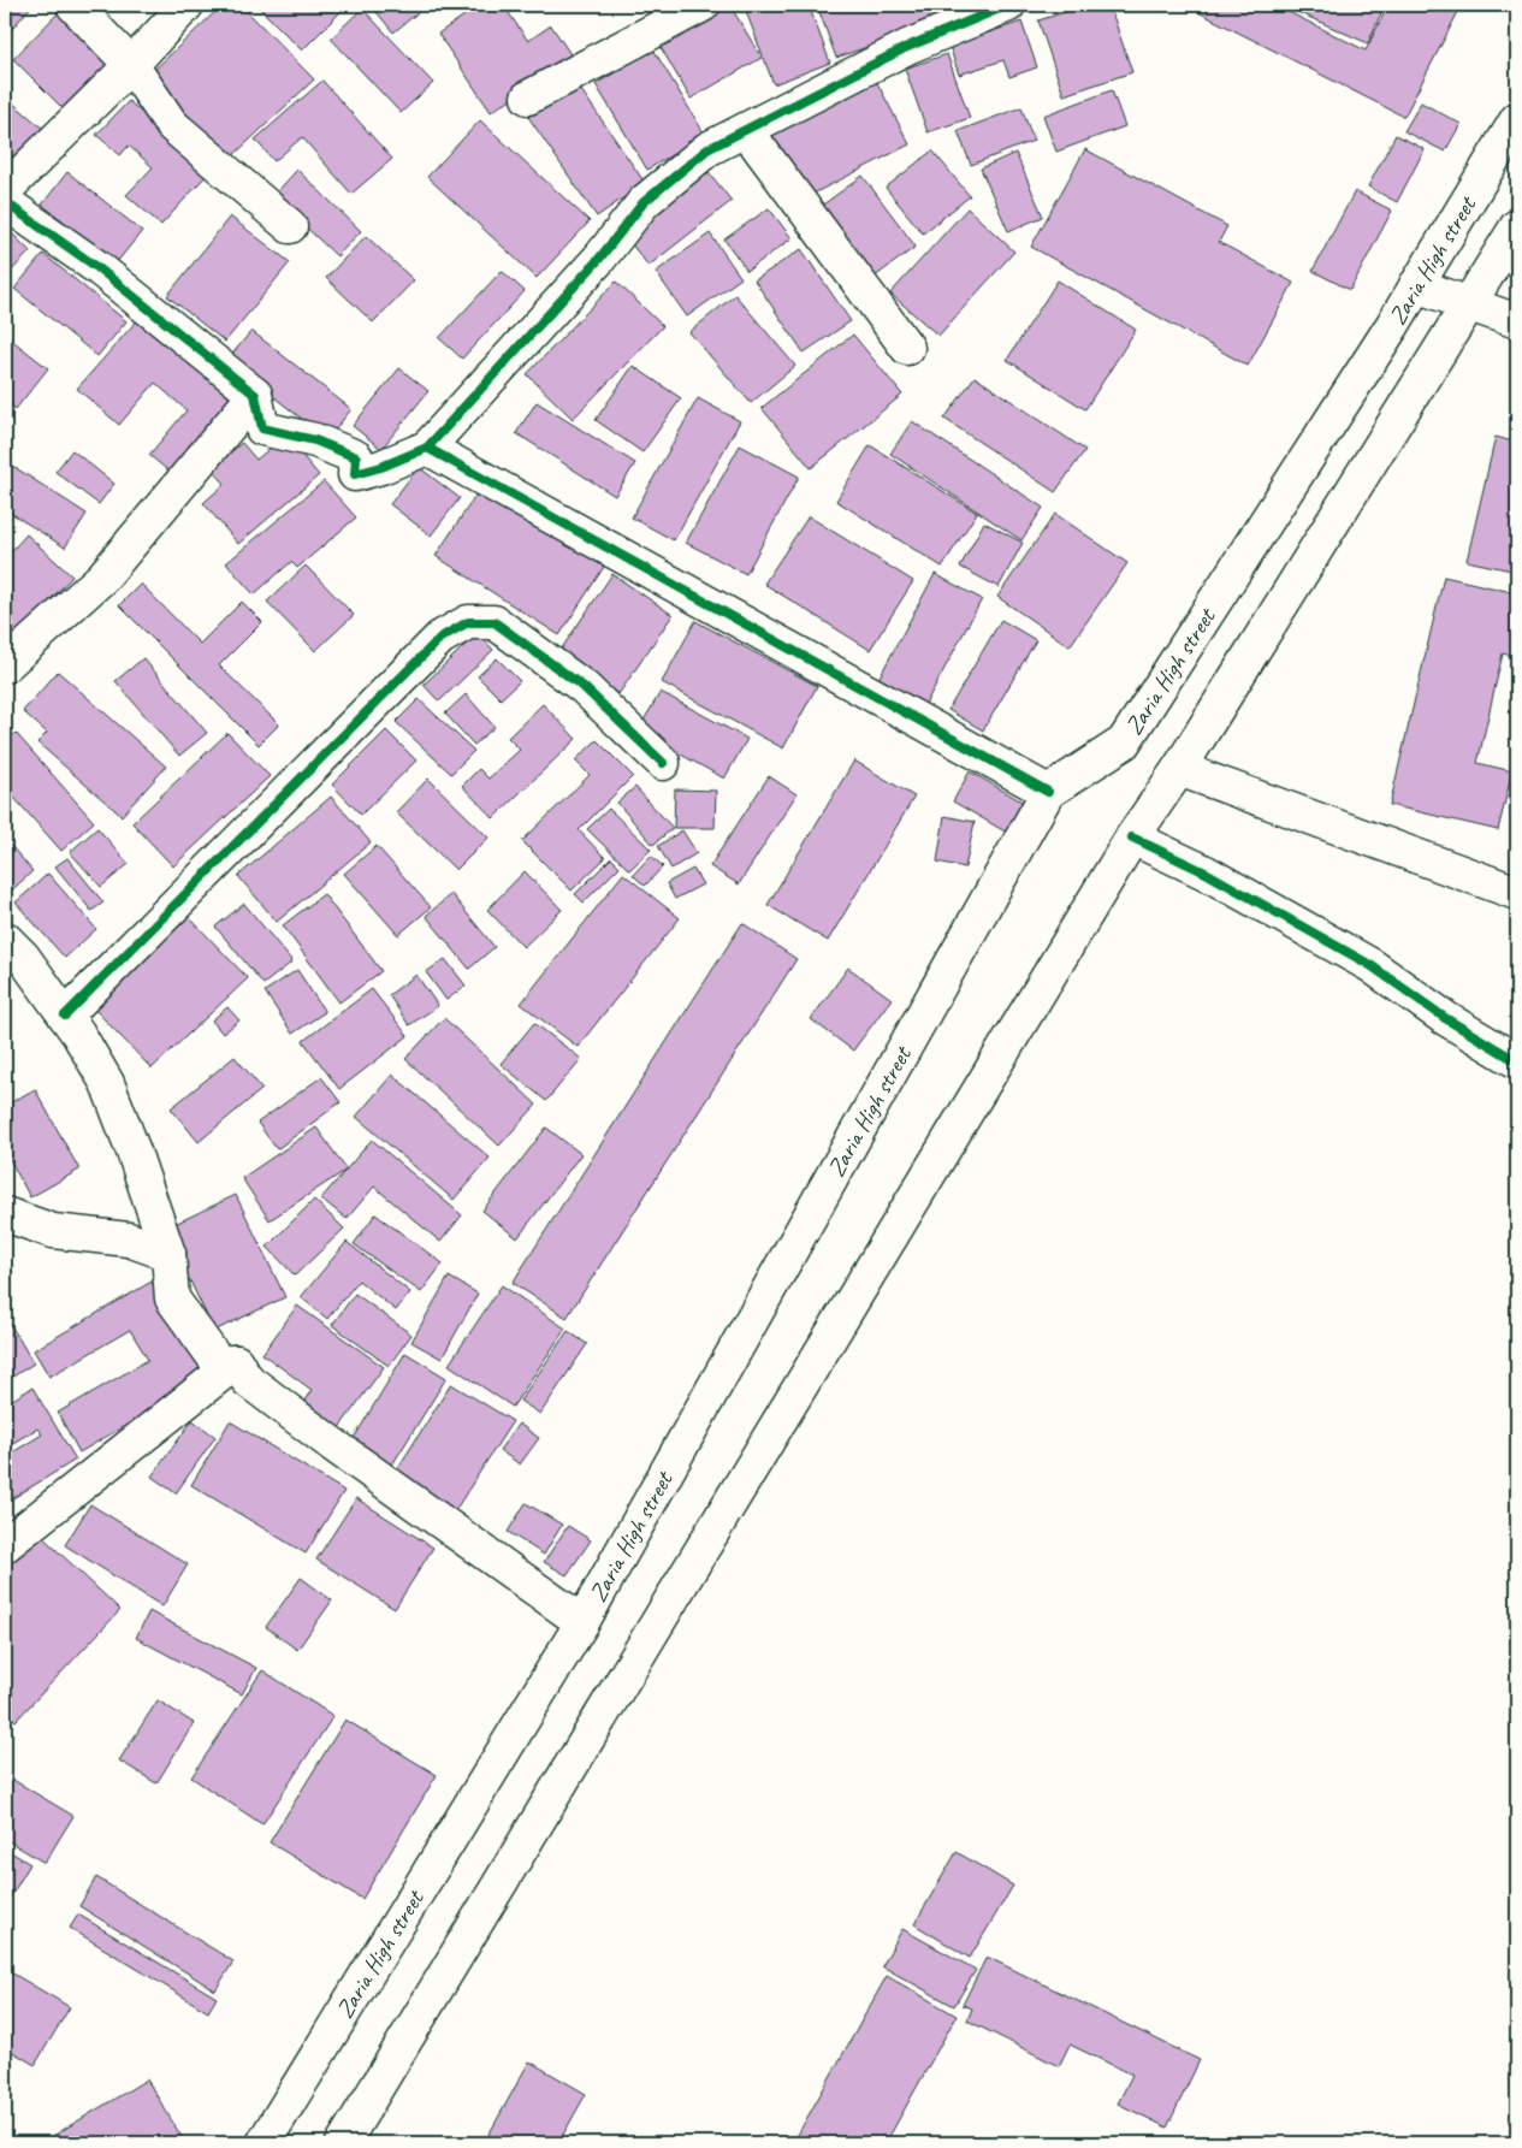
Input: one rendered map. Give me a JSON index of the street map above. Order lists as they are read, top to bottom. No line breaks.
{"streets":{"street":["Zaria High street"]}}
